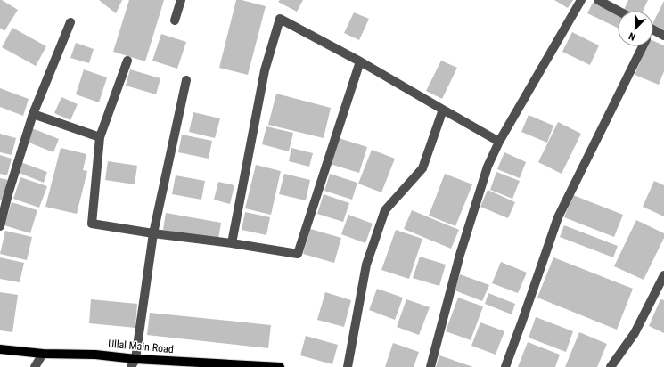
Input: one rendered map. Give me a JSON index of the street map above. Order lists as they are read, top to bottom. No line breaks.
{"streets":{"main road":["Ullal Main Road"]},"north":"bottom left"}
